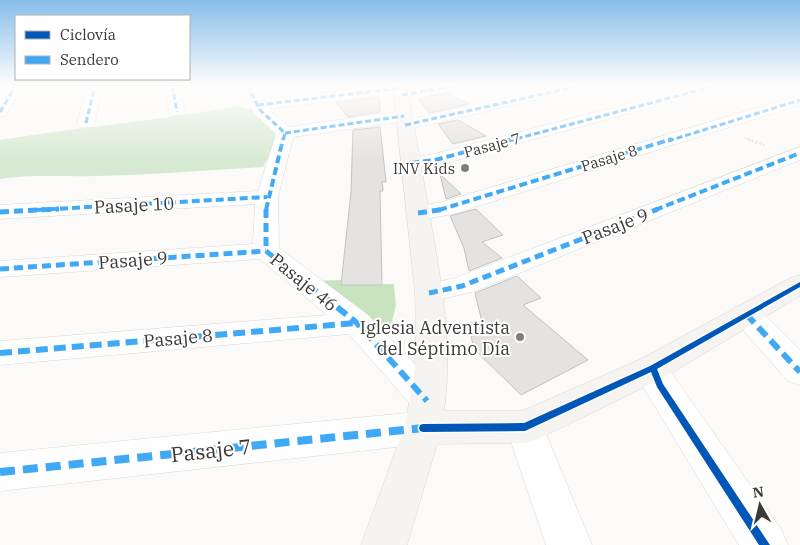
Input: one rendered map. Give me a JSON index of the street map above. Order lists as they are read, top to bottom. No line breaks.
{"streets":{"street":["Pasaje 7","Pasaje 8","Pasaje 10","Pasaje 9","Pasaje 46"]},"crossings":[["Pasaje 7","Pasaje 46"],["Pasaje 8","Pasaje 46"],["Pasaje 10","Pasaje 46"],["Pasaje 9","Pasaje 46"]],"places":["INV Kids","Iglesia Adventista del Séptimo Día"],"legend":["Ciclovía","Sendero"],"north":"top"}
